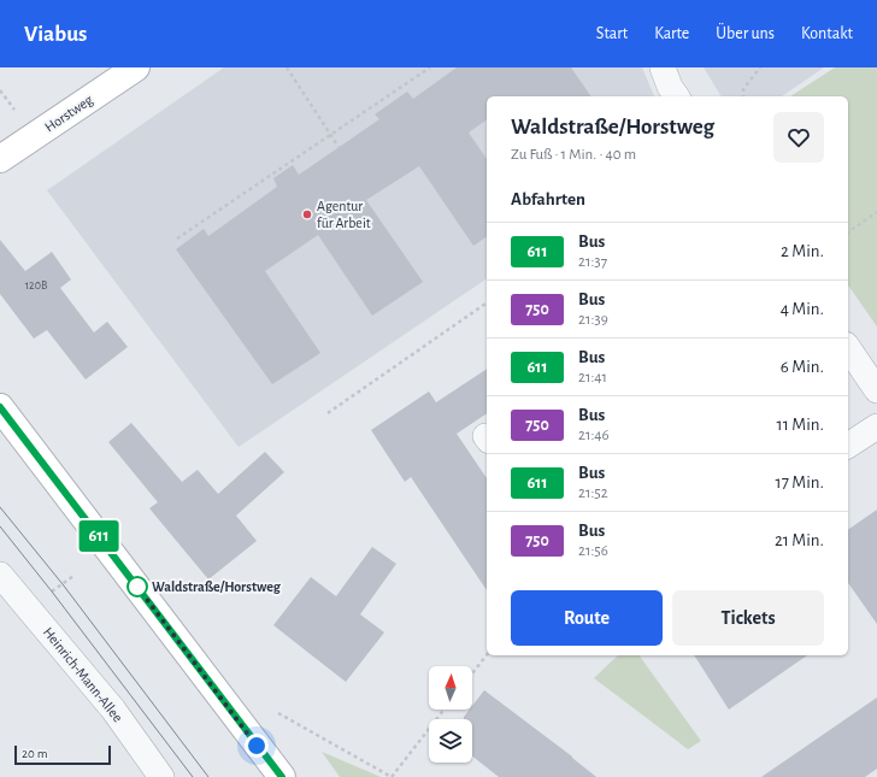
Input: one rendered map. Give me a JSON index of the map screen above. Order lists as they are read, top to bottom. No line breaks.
{"streets":{"main road":["Horstweg"],"street":["Heinrich-Mann-Allee"]},"places":["Agentur für Arbeit","Waldstraße/Horstweg"],"lines":["bus line 611"],"house_numbers":["120B"],"scale_bar":"20 m","north":"top","page":{"header":"Viabus","nav":["Start","Karte","Über uns","Kontakt"],"on_map":"611","heading":[["Waldstraße/Horstweg","Zu Fuß · 1 Min. · 40 m"],"Abfahrten"],"list":[{"mark":"611","name":"Bus","note":"21:37","value":"2 Min."},{"mark":"750","name":"Bus","note":"21:39","value":"4 Min."},{"mark":"611","name":"Bus","note":"21:41","value":"6 Min."},{"mark":"750","name":"Bus","note":"21:46","value":"11 Min."},{"mark":"611","name":"Bus","note":"21:52","value":"17 Min."},{"mark":"750","name":"Bus","note":"21:56","value":"21 Min."}],"buttons":["Route","Tickets"],"scale":"20 m"}}
